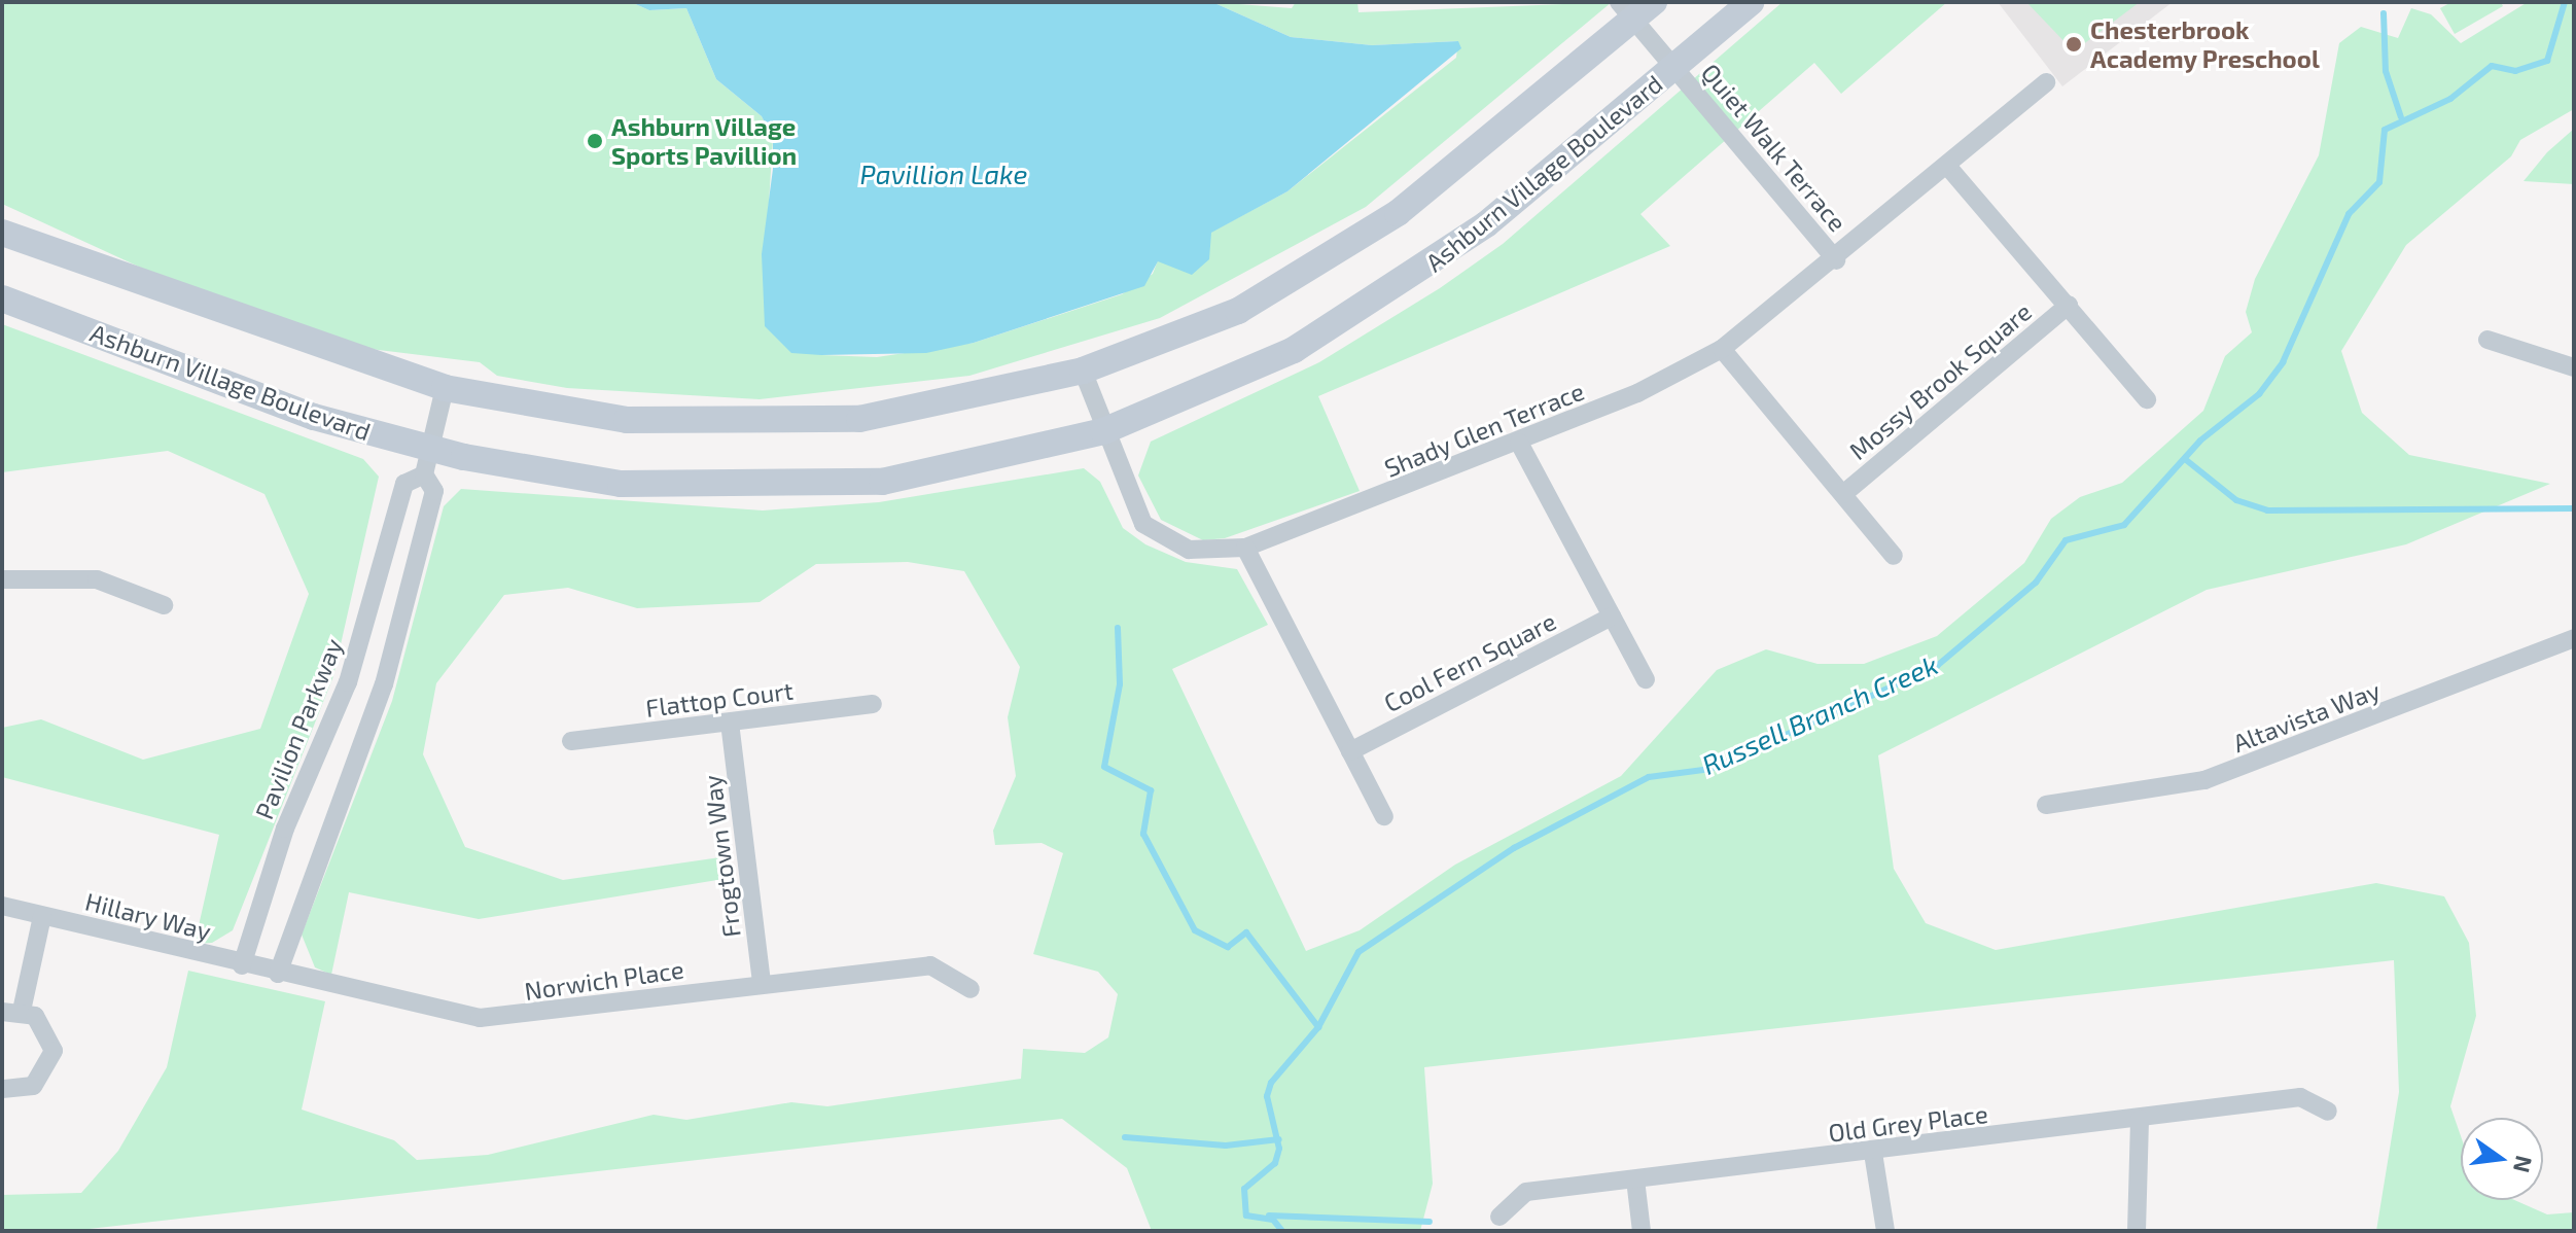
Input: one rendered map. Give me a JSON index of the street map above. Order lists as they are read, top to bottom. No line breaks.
{"streets":{"main road":["Ashburn Village Boulevard"],"street":["Quiet Walk Terrace","Mossy Brook Square","Shady Glen Terrace","Cool Fern Square","Flattop Court","Altavista Way","Pavilion Parkway","Frogtown Way","Hillary Way","Norwich Place","Old Grey Place"]},"crossings":[["Quiet Walk Terrace","Ashburn Village Boulevard"],["Quiet Walk Terrace","Shady Glen Terrace"],["Ashburn Village Boulevard","Shady Glen Terrace"],["Ashburn Village Boulevard","Pavilion Parkway"],["Mossy Brook Square","Shady Glen Terrace"],["Flattop Court","Frogtown Way"],["Pavilion Parkway","Hillary Way"],["Pavilion Parkway","Norwich Place"],["Frogtown Way","Norwich Place"],["Hillary Way","Norwich Place"]],"water":["Pavillion Lake","Russell Branch Creek"],"places":["Chesterbrook Academy Preschool","Ashburn Village Sports Pavillion"],"north":"right"}
